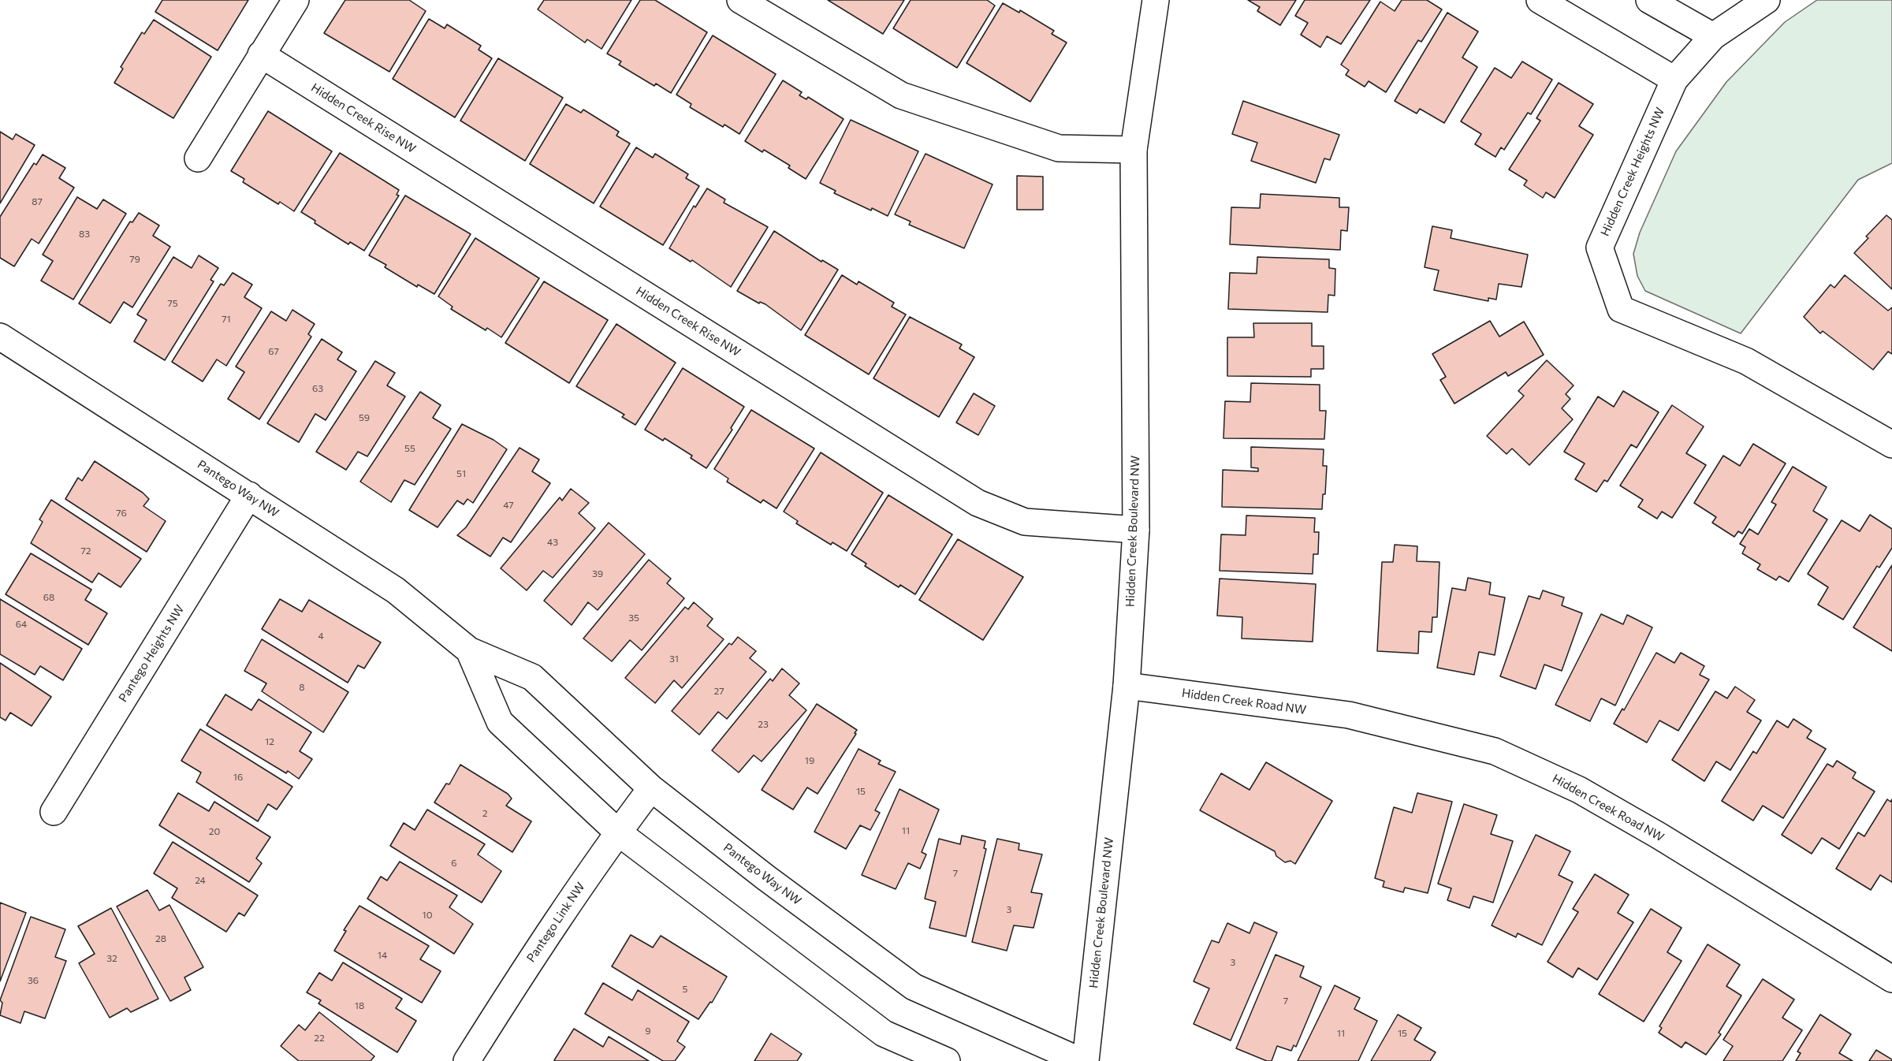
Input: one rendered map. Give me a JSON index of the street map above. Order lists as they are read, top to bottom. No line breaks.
{"streets":{"street":["Hidden Creek Rise NW","Hidden Creek Heights NW","Pantego Way NW","Hidden Creek Boulevard NW","Pantego Heights NW","Hidden Creek Road NW","Pantego Link NW"]},"crossings":[["Hidden Creek Rise NW","Hidden Creek Boulevard NW"],["Pantego Way NW","Pantego Heights NW"],["Pantego Way NW","Pantego Link NW"],["Hidden Creek Boulevard NW","Hidden Creek Road NW"]],"house_numbers":["87","83","79","75","71","67","63","59","55","51","47","76","43","72","39","68","35","64","4","31","8","27","23","12","19","16","15","2","11","20","6","7","24","3","10","28","14","32","3","36","5","7","18","9","11","15","22"]}
